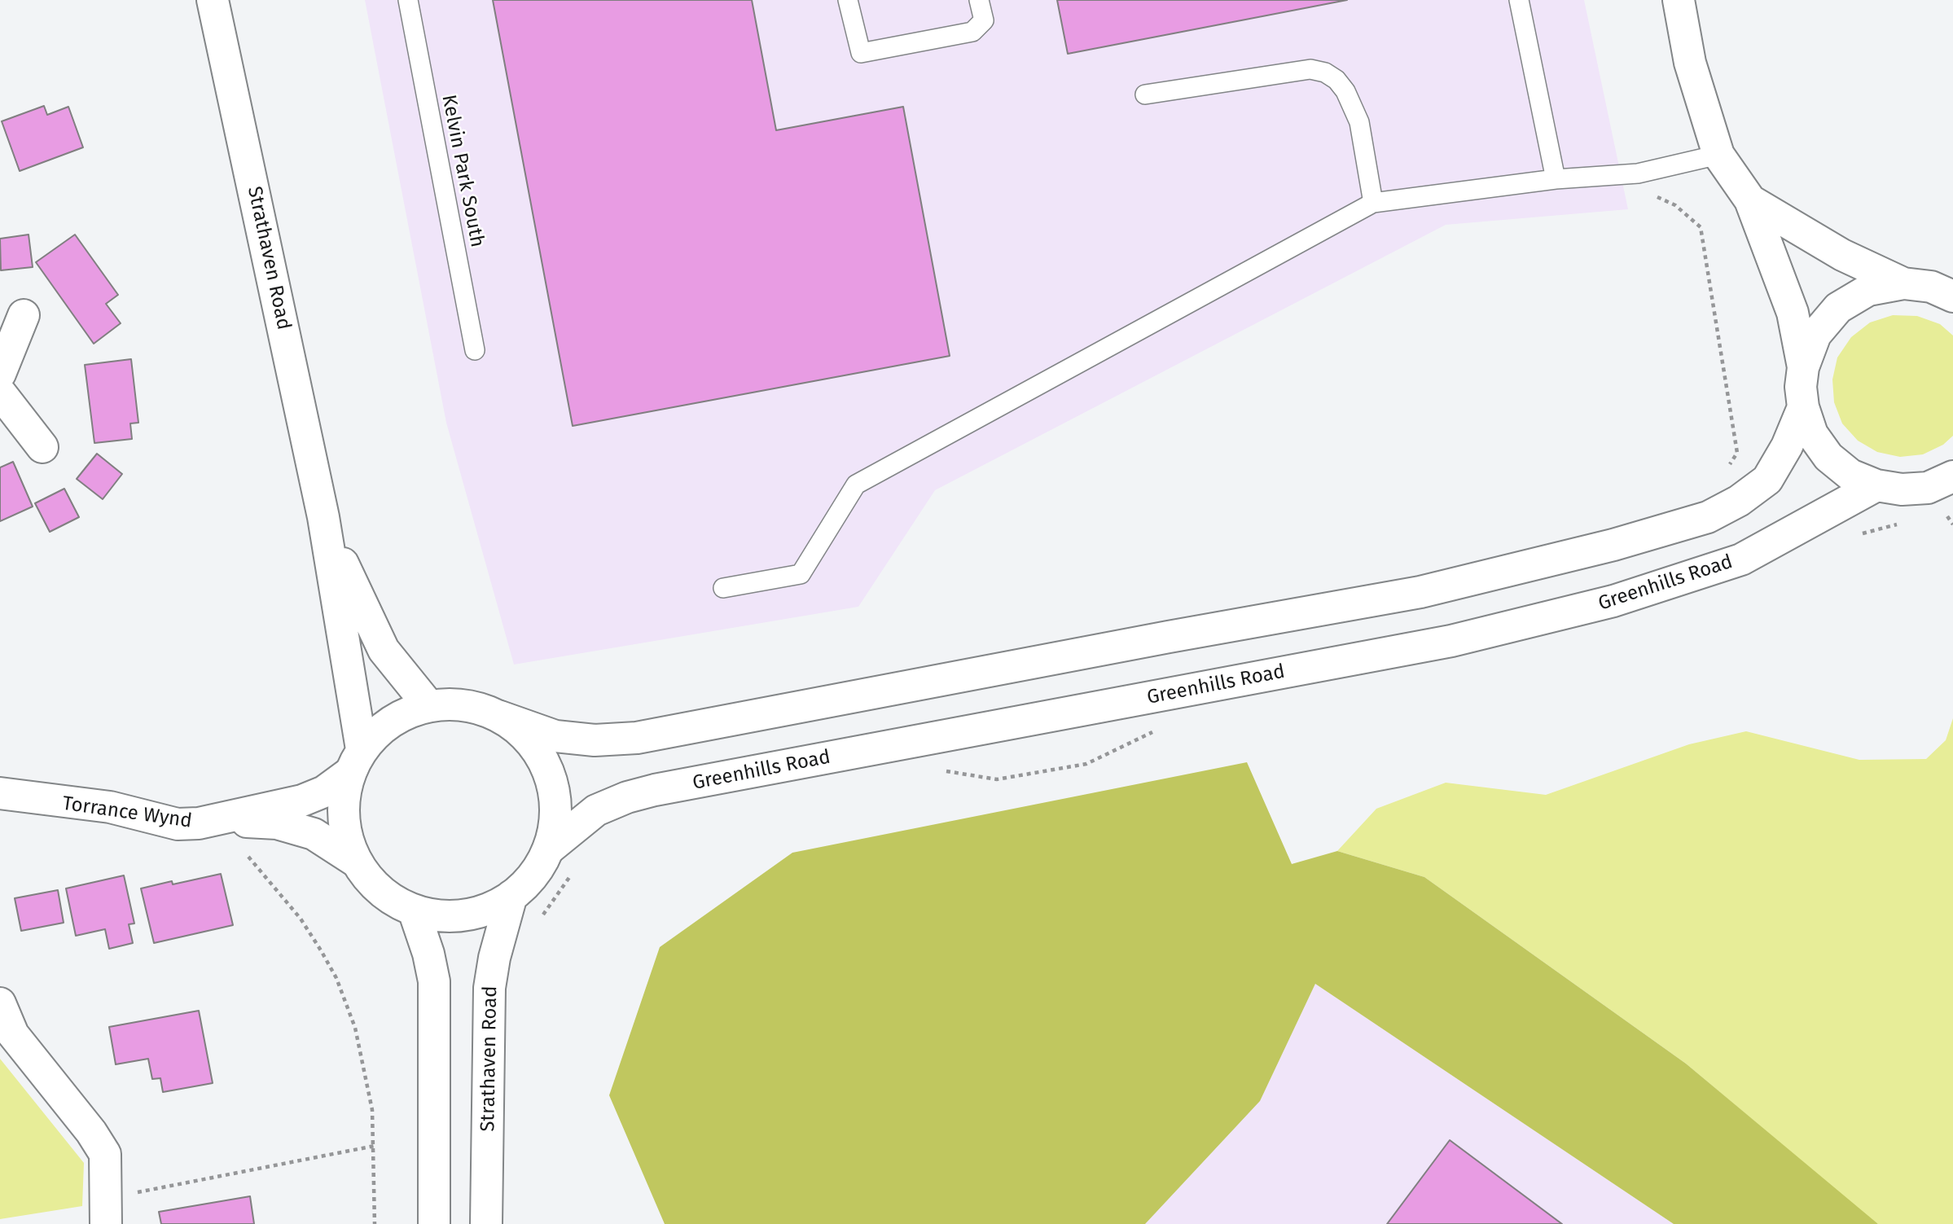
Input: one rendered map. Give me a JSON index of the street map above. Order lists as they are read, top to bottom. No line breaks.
{"streets":{"street":["Strathaven Road","Greenhills Road","Torrance Wynd"],"lane":["Kelvin Park South"]},"crossings":[["Strathaven Road","Torrance Wynd"]]}
